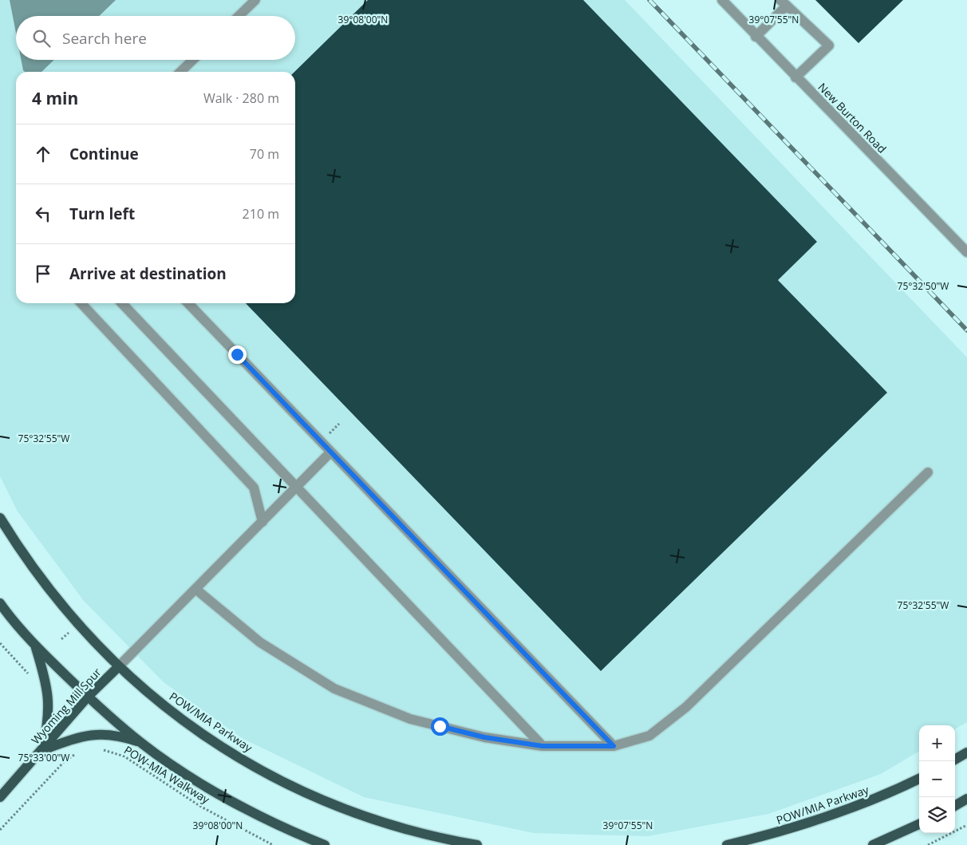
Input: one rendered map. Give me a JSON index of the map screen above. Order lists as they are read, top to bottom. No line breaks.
{"streets":{"main road":["Wyoming Mill Spur","POW/MIA Parkway"],"street":["New Burton Road"],"path":["POW-MIA Walkway"]},"crossings":[["Wyoming Mill Spur","POW/MIA Parkway"]],"page":{"search":"Search here","heading":["4 min","Walk · 280 m"],"list":[["Continue","70 m"],["Turn left","210 m"],"Arrive at destination"],"map_buttons":["+","−"]},"coordinates":["39°08'00\"N","39°07'55\"N","75°32'50\"W","75°32'55\"W","75°33'00\"W"]}
